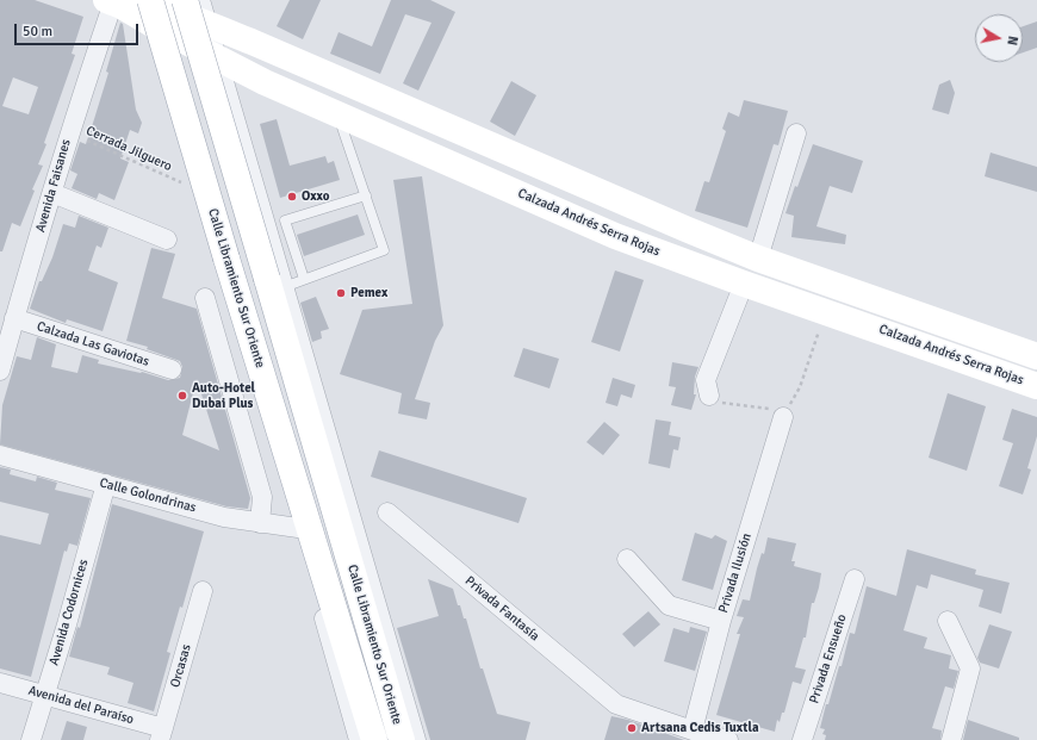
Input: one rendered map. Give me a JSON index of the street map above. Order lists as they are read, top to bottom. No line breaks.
{"streets":{"main road":["Calzada Andrés Serra Rojas","Calle Libramiento Sur Oriente"],"street":["Avenida Faisanes","Calzada Las Gaviotas","Calle Golondrinas","Privada Ilusión","Privada Fantasía","Avenida Codornices","Privada Ensueño","Orcasas","Avenida del Paraíso"],"path":["Cerrada Jilguero"]},"crossings":[["Cerrada Jilguero","Avenida Faisanes"],["Avenida Faisanes","Calzada Andrés Serra Rojas"],["Avenida Faisanes","Calle Libramiento Sur Oriente"],["Avenida Faisanes","Calzada Las Gaviotas"],["Calzada Andrés Serra Rojas","Calle Libramiento Sur Oriente"],["Calle Golondrinas","Avenida Codornices"],["Privada Ilusión","Privada Fantasía"],["Avenida Codornices","Avenida del Paraíso"],["Orcasas","Avenida del Paraíso"]],"places":["Oxxo","Pemex","Auto-Hotel Dubai Plus","Artsana Cedis Tuxtla"],"scale_bar":"50 m","north":"right"}
